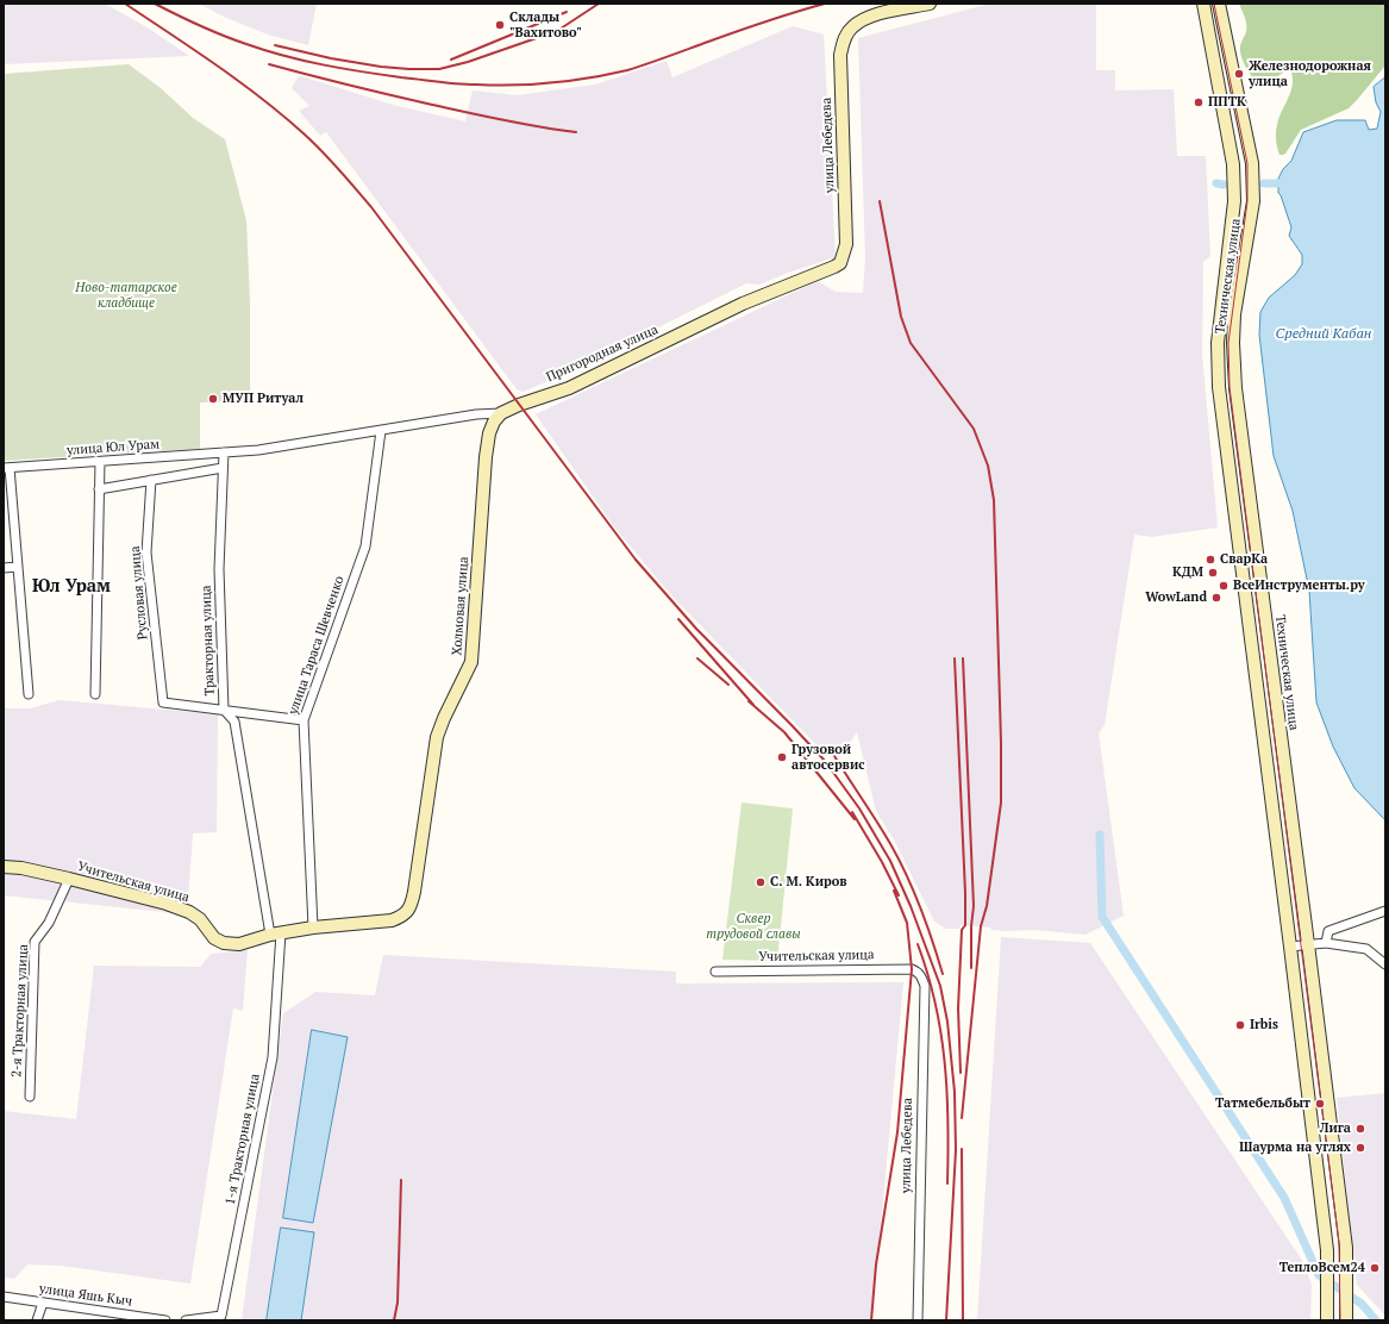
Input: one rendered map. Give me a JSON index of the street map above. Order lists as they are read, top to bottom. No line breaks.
{"streets":{"main road":["улица Лебедева","Техническая улица","Пригородная улица","Холмовая улица","Учительская улица"],"street":["улица Юл Урам","Русловая улица","Тракторная улица","улица Тараса Шевченко","2-я Тракторная улица","1-я Тракторная улица","улица Яшь Кыч"]},"crossings":[["улица Лебедева","Пригородная улица"],["улица Лебедева","Учительская улица"],["Пригородная улица","улица Юл Урам"],["Пригородная улица","Холмовая улица"],["Пригородная улица","Тракторная улица"],["Пригородная улица","улица Тараса Шевченко"],["улица Юл Урам","Тракторная улица"],["Русловая улица","Тракторная улица"],["Холмовая улица","Учительская улица"],["Тракторная улица","Учительская улица"],["Тракторная улица","1-я Тракторная улица"],["улица Тараса Шевченко","Учительская улица"],["Учительская улица","2-я Тракторная улица"],["Учительская улица","1-я Тракторная улица"]],"districts":["Юл Урам"],"water":["Средний Кабан"],"parks":["Ново-татарское кладбище","Сквер трудовой славы"],"places":["Склады \"Вахитово\"","Железнодорожная улица","ППТК","МУП Ритуал","СварКа","КДМ","ВсеИнструменты.ру","WowLand","Грузовой автосервис","С. М. Киров","Irbis","Татмебельбыт","Лига","Шаурма на углях","ТеплоВсем24"]}
